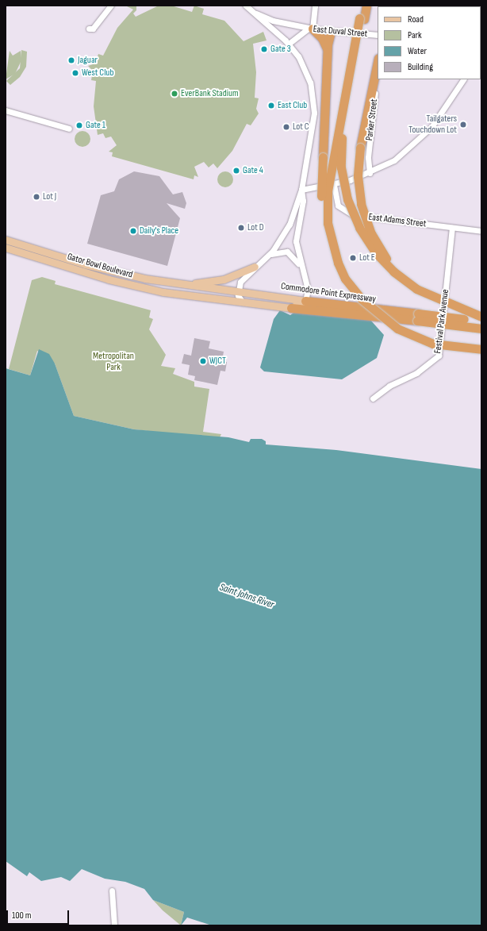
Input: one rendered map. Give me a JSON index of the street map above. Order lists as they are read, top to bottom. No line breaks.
{"streets":{"highway":["Commodore Point Expressway"],"main road":["Gator Bowl Boulevard"],"street":["East Duval Street","Parker Street","East Adams Street","Festival Park Avenue"]},"crossings":[["East Adams Street","Festival Park Avenue"],["Gator Bowl Boulevard","Commodore Point Expressway"]],"water":["Saint Johns River"],"parks":["Metropolitan Park"],"places":["Gate 3","Jaguar","West Club","EverBank Stadium","East Club","Tailgaters Touchdown Lot","Gate 1","Lot C","Gate 4","Lot J","Lot D","Daily's Place","Lot E","WJCT"],"legend":["Road","Park","Water","Building"],"scale_bar":"100 m"}
